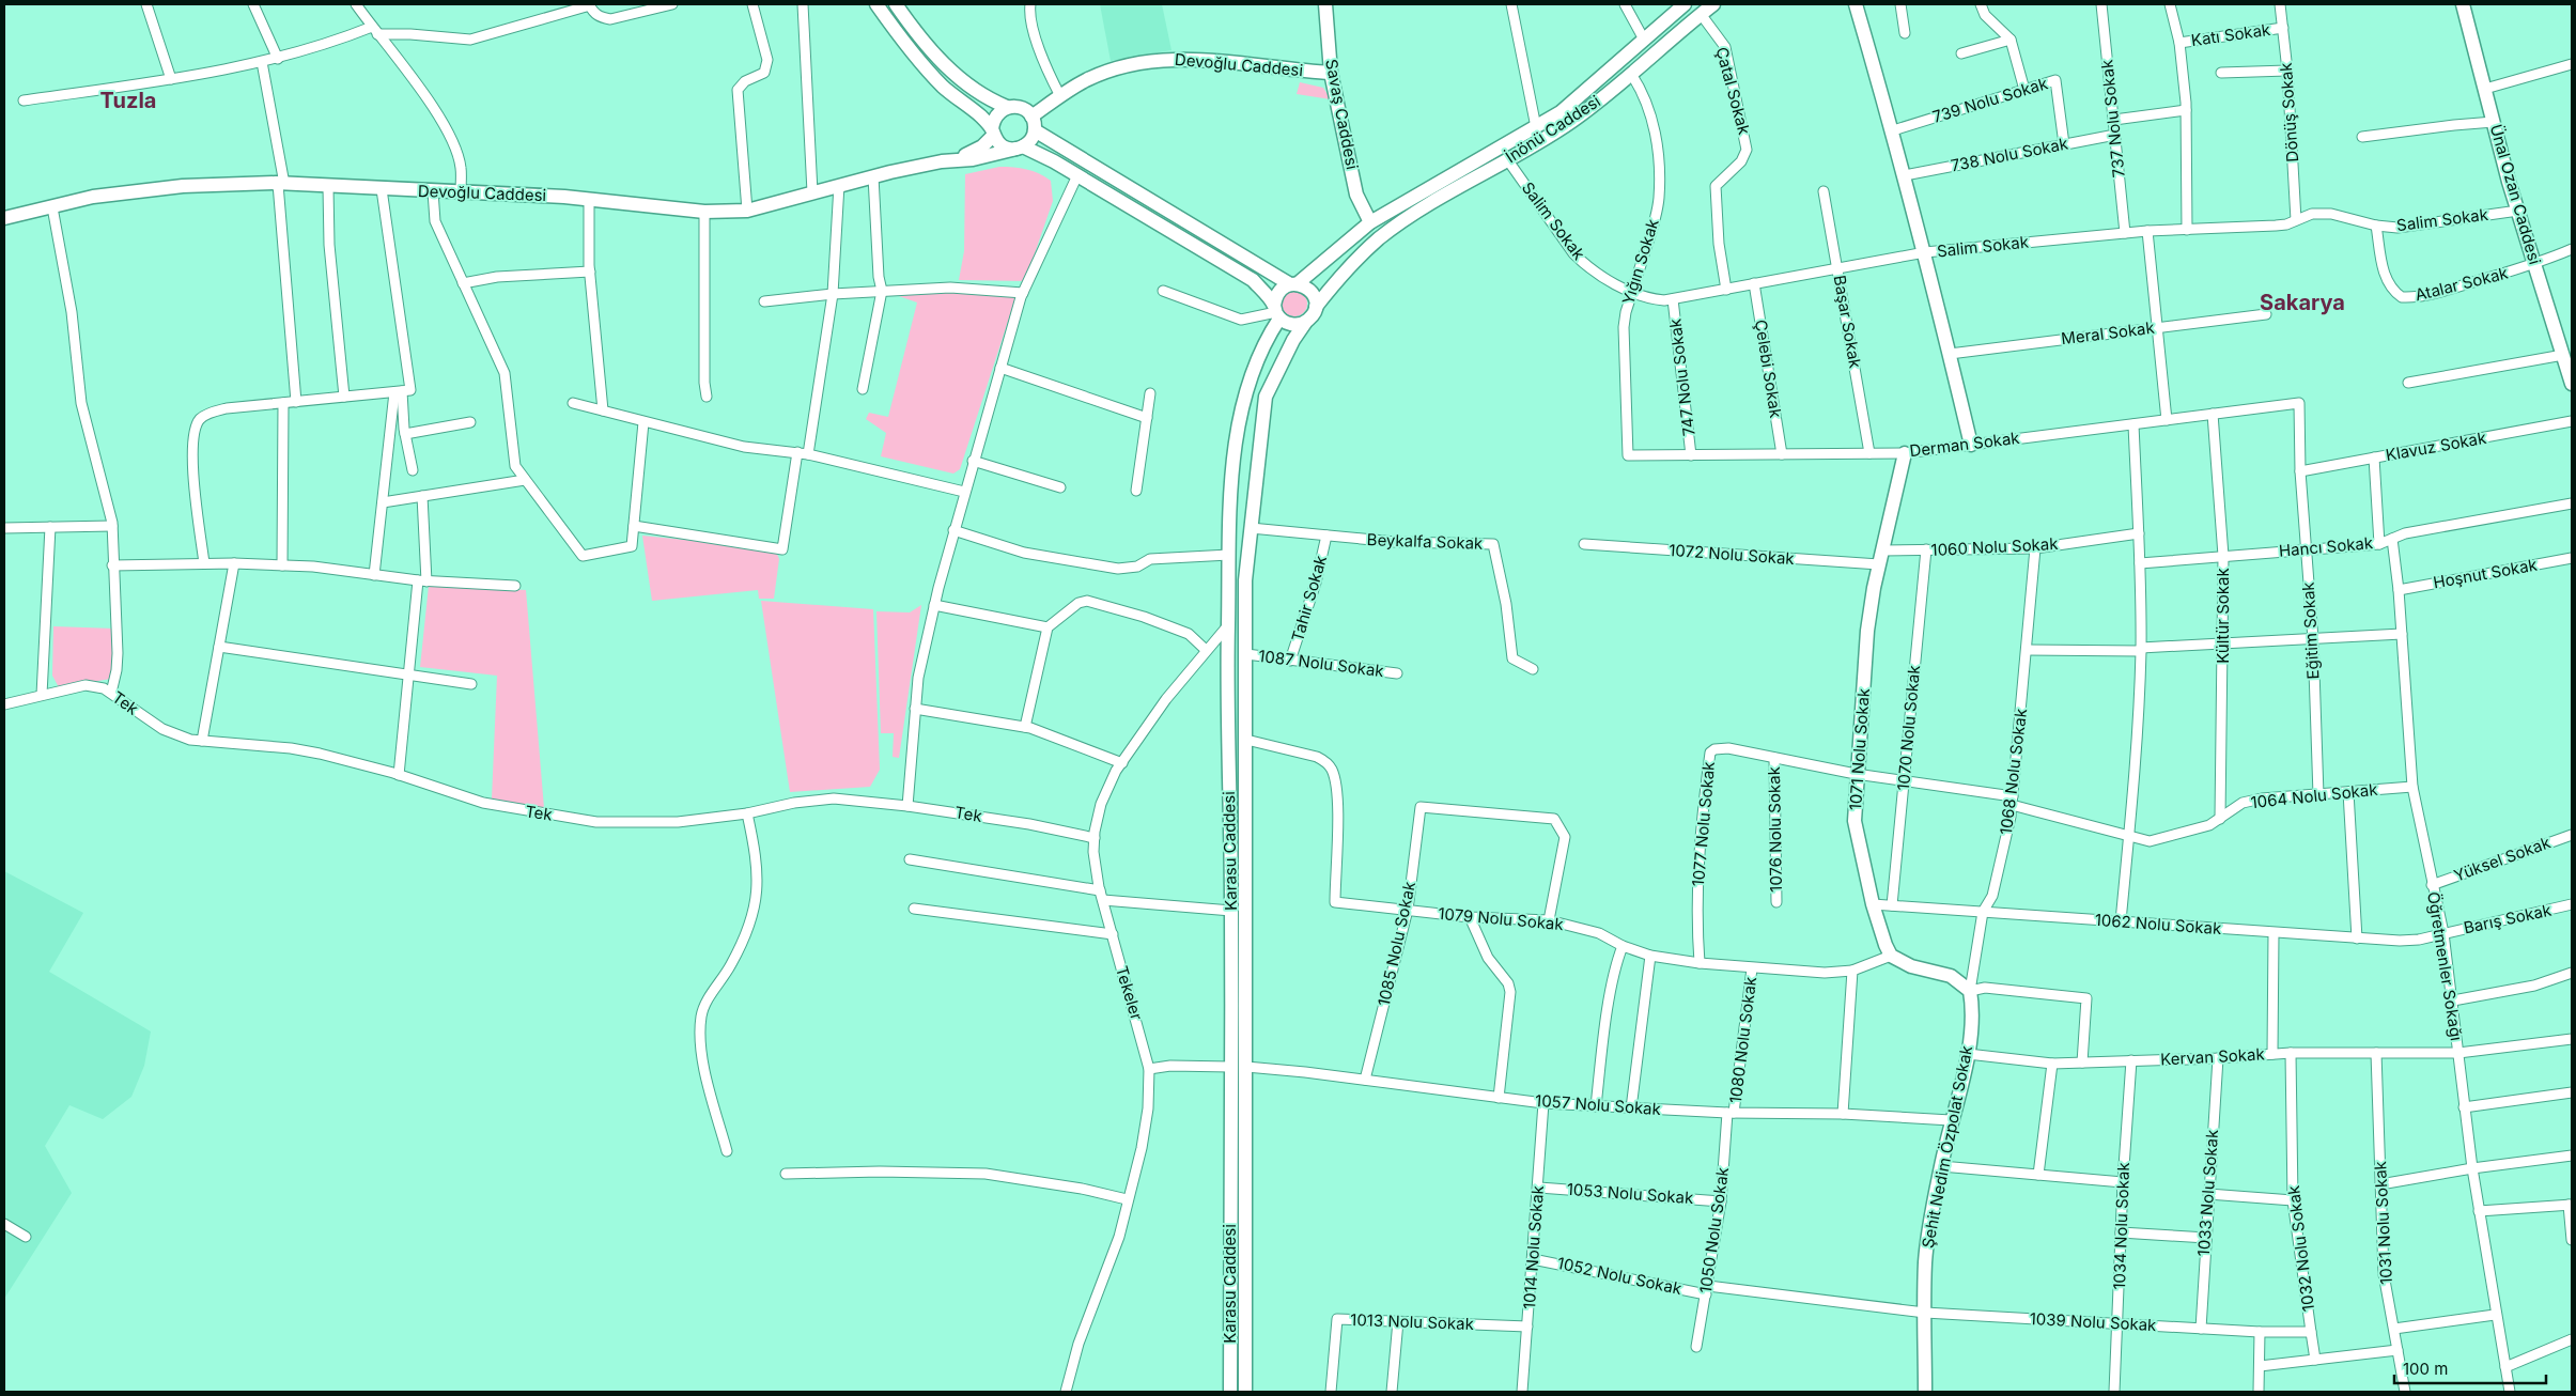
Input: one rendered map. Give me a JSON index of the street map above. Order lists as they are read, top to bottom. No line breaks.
{"streets":{"street":["Katı Sokak","Devoğlu Caddesi","Çatal Sokak","739 Nolu Sokak","Dönüş Sokak","Savaş Caddesi","737 Nolu Sokak","İnönü Caddesi","738 Nolu Sokak","Ünal Ozan Caddesi","Salim Sokak","Yığın Sokak","Atalar Sokak","Başar Sokak","Meral Sokak","Çelebi Sokak","747 Nolu Sokak","Derman Sokak","Klavuz Sokak","Beykalfa Sokak","1060 Nolu Sokak","Hancı Sokak","1072 Nolu Sokak","Hoşnut Sokak","Tahir Sokak","Kültür Sokak","Eğitim Sokak","1087 Nolu Sokak","Tek","1070 Nolu Sokak","1071 Nolu Sokak","1068 Nolu Sokak","1064 Nolu Sokak","1077 Nolu Sokak","1076 Nolu Sokak","Karasu Caddesi","Yüksel Sokak","1079 Nolu Sokak","Barış Sokak","1062 Nolu Sokak","1085 Nolu Sokak","Öğretmenler Sokağı","Tekeler","1080 Nolu Sokak","Kervan Sokak","1057 Nolu Sokak","Şehit Nedim Özpolat Sokak","1033 Nolu Sokak","1053 Nolu Sokak","1031 Nolu Sokak","1034 Nolu Sokak","1050 Nolu Sokak","1014 Nolu Sokak","1032 Nolu Sokak","1052 Nolu Sokak","1013 Nolu Sokak","1039 Nolu Sokak"]},"crossings":[["Katı Sokak","Dönüş Sokak"],["Devoğlu Caddesi","Savaş Caddesi"],["Çatal Sokak","İnönü Caddesi"],["Çatal Sokak","Salim Sokak"],["739 Nolu Sokak","738 Nolu Sokak"],["Dönüş Sokak","Salim Sokak"],["Savaş Caddesi","İnönü Caddesi"],["737 Nolu Sokak","738 Nolu Sokak"],["737 Nolu Sokak","Salim Sokak"],["İnönü Caddesi","Salim Sokak"],["İnönü Caddesi","Yığın Sokak"],["İnönü Caddesi","Karasu Caddesi"],["Ünal Ozan Caddesi","Salim Sokak"],["Ünal Ozan Caddesi","Atalar Sokak"],["Salim Sokak","Yığın Sokak"],["Salim Sokak","Atalar Sokak"],["Salim Sokak","Başar Sokak"],["Salim Sokak","Çelebi Sokak"],["Salim Sokak","747 Nolu Sokak"],["Yığın Sokak","Derman Sokak"],["Başar Sokak","Derman Sokak"],["Çelebi Sokak","Derman Sokak"],["747 Nolu Sokak","Derman Sokak"],["Derman Sokak","Kültür Sokak"],["Derman Sokak","Eğitim Sokak"],["Derman Sokak","1071 Nolu Sokak"],["Klavuz Sokak","Eğitim Sokak"],["Beykalfa Sokak","Tahir Sokak"],["Beykalfa Sokak","Karasu Caddesi"],["1060 Nolu Sokak","1072 Nolu Sokak"],["1060 Nolu Sokak","1070 Nolu Sokak"],["1060 Nolu Sokak","1071 Nolu Sokak"],["1060 Nolu Sokak","1068 Nolu Sokak"],["Hancı Sokak","Kültür Sokak"],["Hancı Sokak","Eğitim Sokak"],["Hancı Sokak","Öğretmenler Sokağı"],["1072 Nolu Sokak","1071 Nolu Sokak"],["Hoşnut Sokak","Öğretmenler Sokağı"],["Tahir Sokak","1087 Nolu Sokak"],["Kültür Sokak","1064 Nolu Sokak"],["Eğitim Sokak","1064 Nolu Sokak"],["1087 Nolu Sokak","Karasu Caddesi"],["Tek","Tekeler"],["1070 Nolu Sokak","1064 Nolu Sokak"],["1070 Nolu Sokak","1062 Nolu Sokak"],["1071 Nolu Sokak","1064 Nolu Sokak"],["1071 Nolu Sokak","1062 Nolu Sokak"],["1068 Nolu Sokak","1064 Nolu Sokak"],["1068 Nolu Sokak","1062 Nolu Sokak"],["1068 Nolu Sokak","Şehit Nedim Özpolat Sokak"],["1064 Nolu Sokak","1077 Nolu Sokak"],["1064 Nolu Sokak","1076 Nolu Sokak"],["1064 Nolu Sokak","Öğretmenler Sokağı"],["1077 Nolu Sokak","1076 Nolu Sokak"],["1077 Nolu Sokak","1079 Nolu Sokak"],["Karasu Caddesi","1079 Nolu Sokak"],["Karasu Caddesi","Tekeler"],["Karasu Caddesi","1057 Nolu Sokak"],["Yüksel Sokak","Öğretmenler Sokağı"],["1079 Nolu Sokak","1085 Nolu Sokak"],["1079 Nolu Sokak","1080 Nolu Sokak"],["Barış Sokak","1062 Nolu Sokak"],["Barış Sokak","Öğretmenler Sokağı"],["1062 Nolu Sokak","Öğretmenler Sokağı"],["1085 Nolu Sokak","1057 Nolu Sokak"],["Öğretmenler Sokağı","Kervan Sokak"],["1080 Nolu Sokak","1057 Nolu Sokak"],["1080 Nolu Sokak","1050 Nolu Sokak"],["Kervan Sokak","Şehit Nedim Özpolat Sokak"],["Kervan Sokak","1033 Nolu Sokak"],["Kervan Sokak","1031 Nolu Sokak"],["Kervan Sokak","1034 Nolu Sokak"],["Kervan Sokak","1032 Nolu Sokak"],["1057 Nolu Sokak","Şehit Nedim Özpolat Sokak"],["1057 Nolu Sokak","1050 Nolu Sokak"],["1057 Nolu Sokak","1014 Nolu Sokak"],["Şehit Nedim Özpolat Sokak","1052 Nolu Sokak"],["Şehit Nedim Özpolat Sokak","1039 Nolu Sokak"],["1033 Nolu Sokak","1039 Nolu Sokak"],["1053 Nolu Sokak","1050 Nolu Sokak"],["1053 Nolu Sokak","1014 Nolu Sokak"],["1034 Nolu Sokak","1039 Nolu Sokak"],["1050 Nolu Sokak","1052 Nolu Sokak"],["1014 Nolu Sokak","1052 Nolu Sokak"],["1014 Nolu Sokak","1013 Nolu Sokak"],["1032 Nolu Sokak","1039 Nolu Sokak"],["1052 Nolu Sokak","1039 Nolu Sokak"]],"districts":["Tuzla","Sakarya"],"scale_bar":"100 m"}
